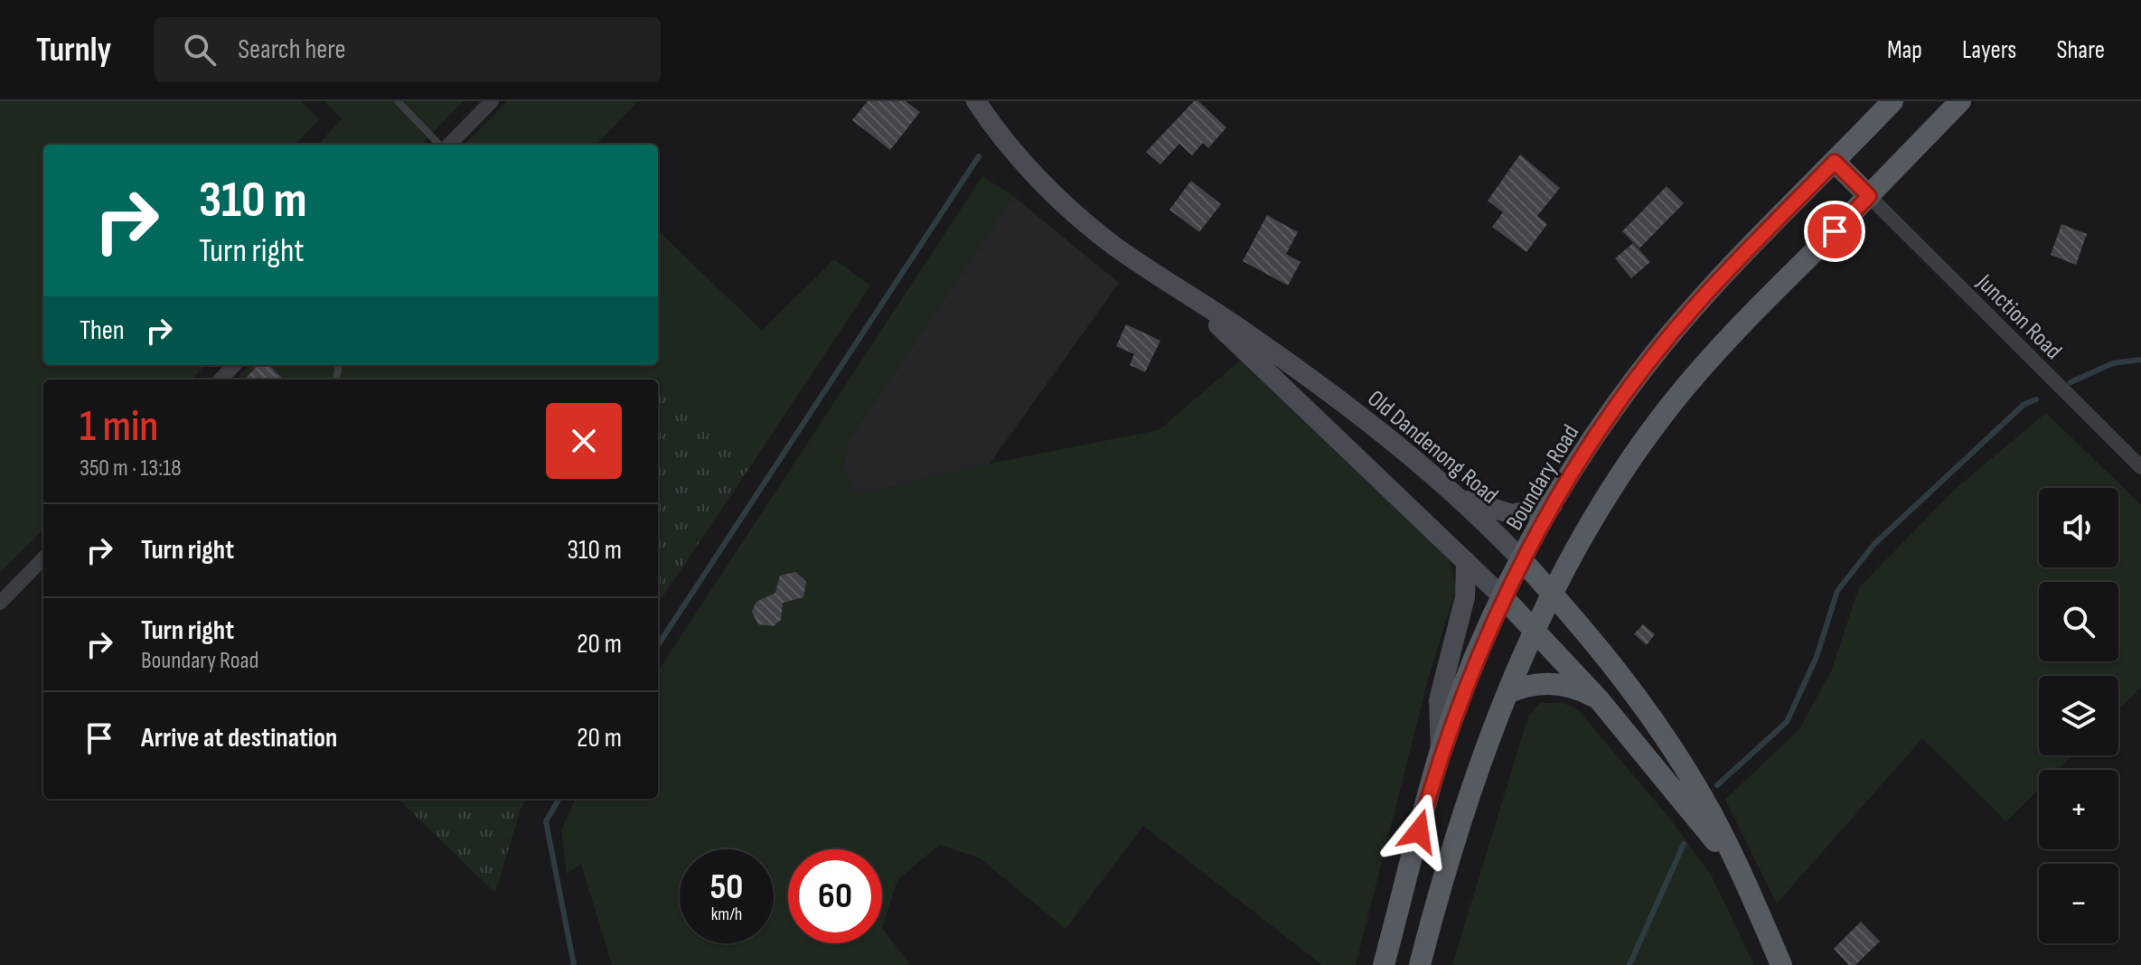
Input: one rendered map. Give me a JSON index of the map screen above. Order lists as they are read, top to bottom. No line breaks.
{"streets":{"main road":["Old Dandenong Road","Boundary Road"],"street":["Junction Road"]},"crossings":[["Old Dandenong Road","Boundary Road"]],"page":{"header":"Turnly","search":"Search here","nav":["Map","Layers","Share"],"turn":["310 m","Turn right"],"then":"Then","heading":["1 min","350 m · 13:18"],"map_buttons":["+","−"],"list":[{"name":"Turn right","value":"310 m"},{"name":"Turn right","note":"Boundary Road","value":"20 m"},{"name":"Arrive at destination","value":"20 m"}],"speed":"50 km/h","limit":"60"}}
